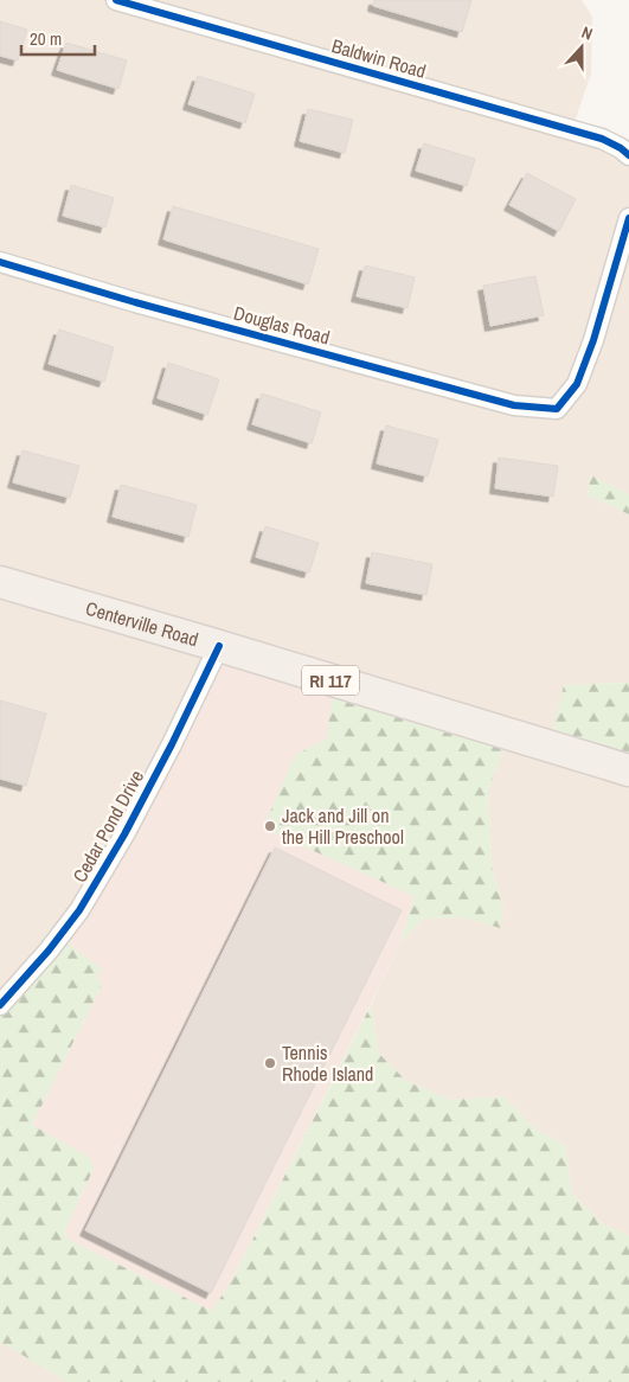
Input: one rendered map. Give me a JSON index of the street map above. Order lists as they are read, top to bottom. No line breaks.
{"streets":{"main road":["Centerville Road","RI 117"],"street":["Baldwin Road","Douglas Road","Cedar Pond Drive"]},"crossings":[["Centerville Road","Cedar Pond Drive"]],"places":["Jack and Jill on the Hill Preschool","Tennis Rhode Island"],"scale_bar":"20 m","north":"top"}
